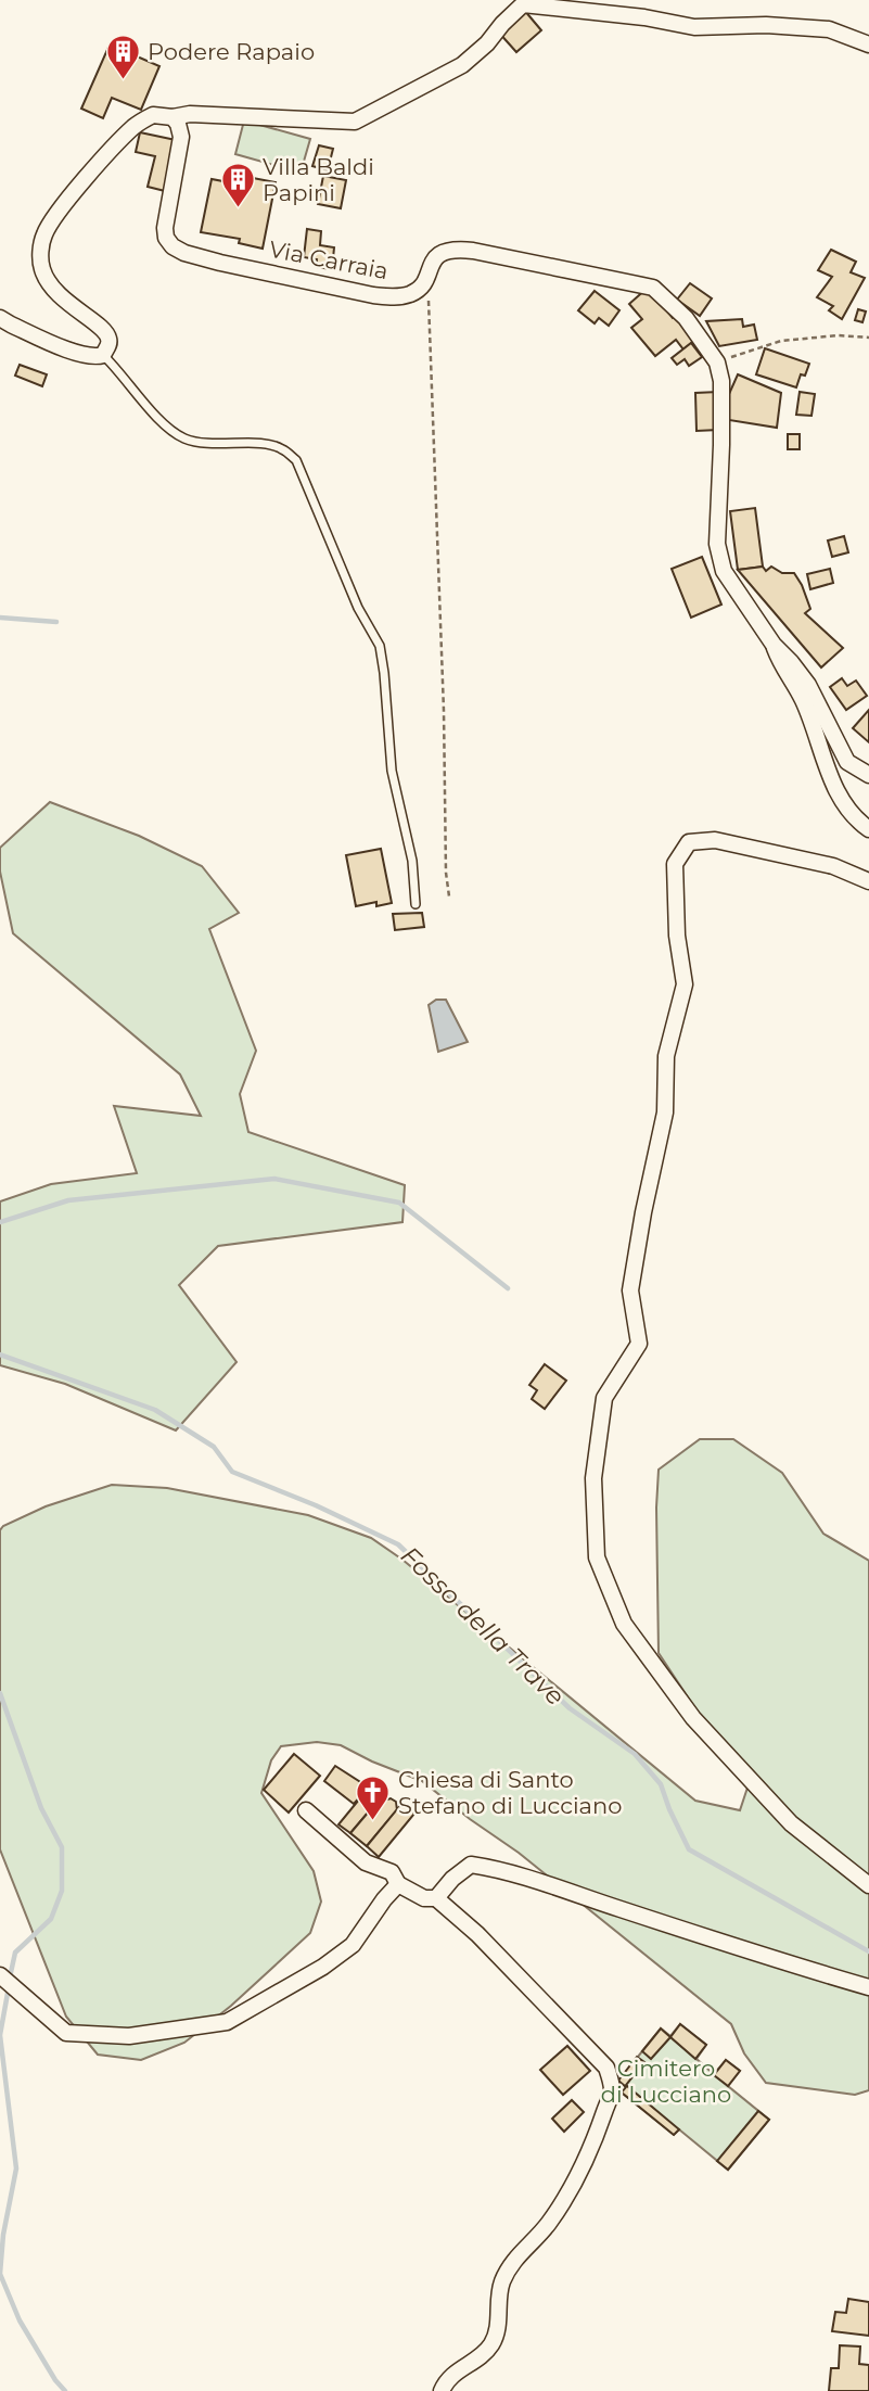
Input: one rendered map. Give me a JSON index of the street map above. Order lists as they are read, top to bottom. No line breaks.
{"streets":{"street":["Via Carraia"]},"water":["Fosso della Trave"],"parks":["Cimitero di Lucciano"],"places":{"building":["Podere Rapaio","Villa Baldi Papini"],"church":["Chiesa di Santo Stefano di Lucciano"]}}
